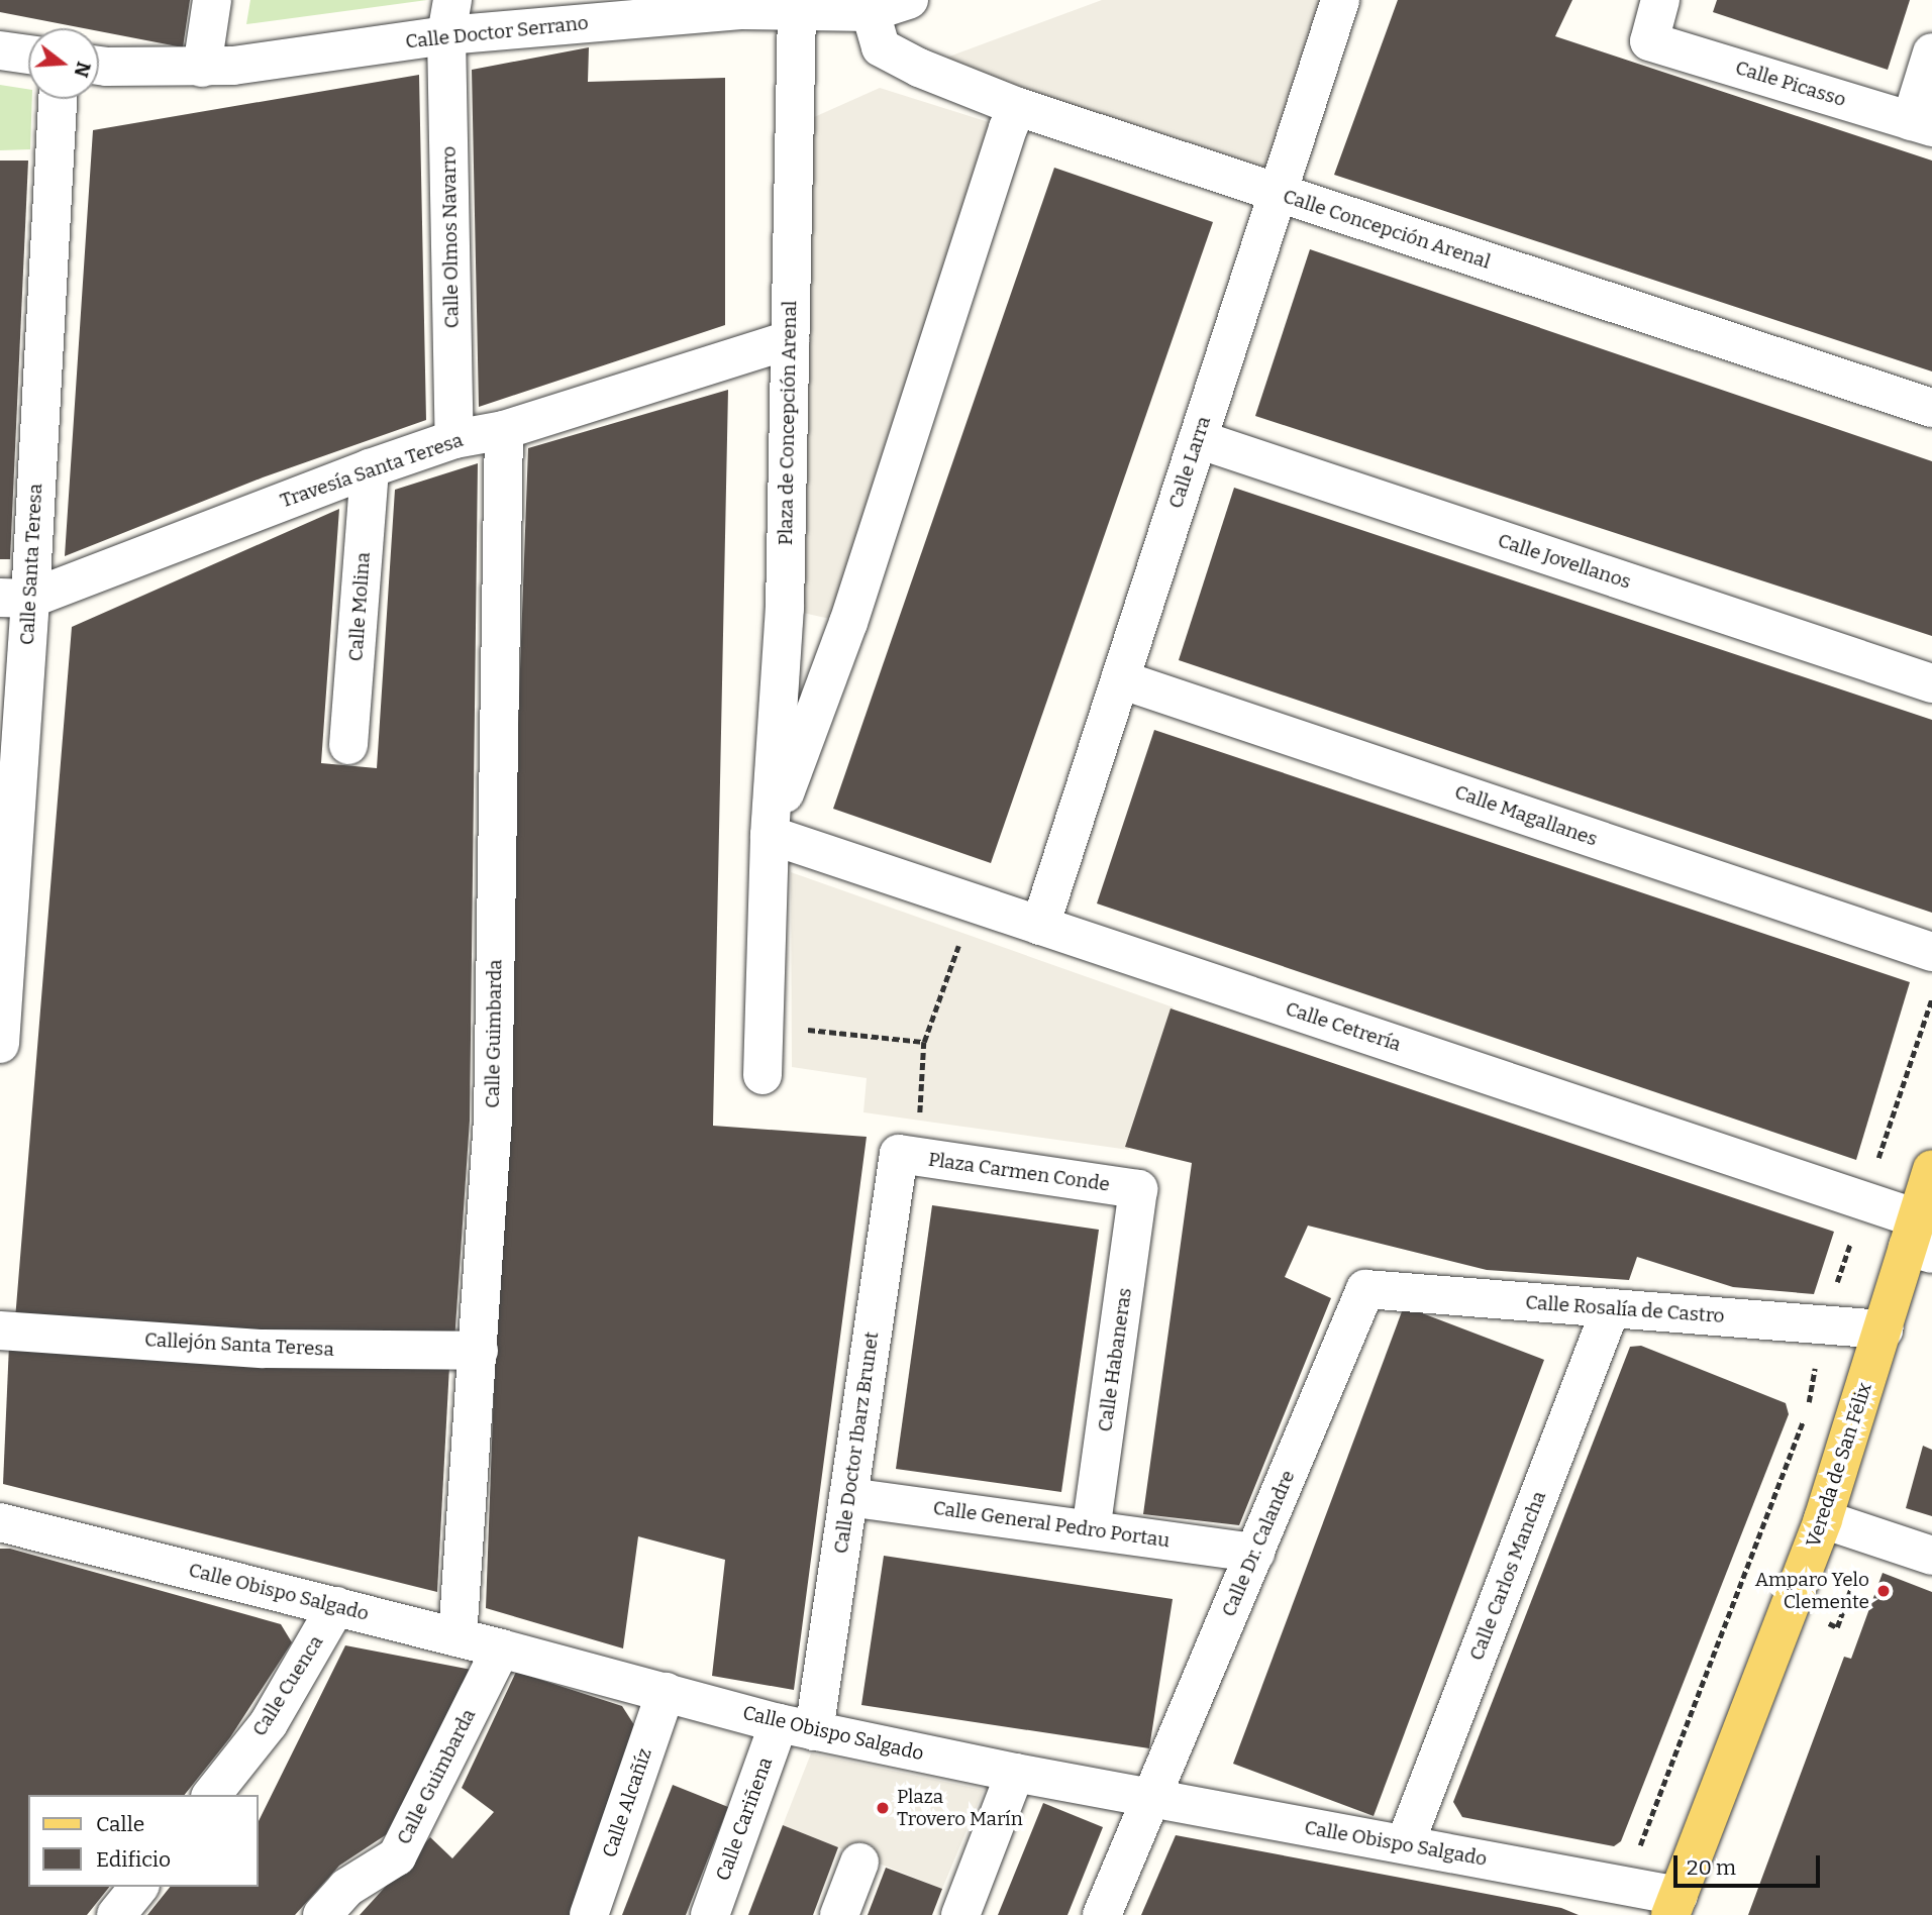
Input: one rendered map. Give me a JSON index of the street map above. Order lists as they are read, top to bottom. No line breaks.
{"streets":{"main road":["Vereda de San Félix"],"street":["Calle Doctor Serrano","Calle Picasso","Calle Concepción Arenal","Calle Olmos Navarro","Plaza de Concepción Arenal","Calle Larra","Travesía Santa Teresa","Calle Jovellanos","Calle Santa Teresa","Calle Molina","Calle Magallanes","Calle Cetrería","Calle Guimbarda","Plaza Carmen Conde","Calle Rosalía de Castro","Callejón Santa Teresa","Calle Habaneras","Calle Doctor Ibarz Brunet","Calle General Pedro Portau","Calle Dr. Calandre","Calle Carlos Mancha","Calle Obispo Salgado","Calle Cuenca","Calle Alcañíz","Calle Cariñena"]},"crossings":[["Calle Doctor Serrano","Calle Concepción Arenal"],["Calle Doctor Serrano","Calle Olmos Navarro"],["Calle Doctor Serrano","Plaza de Concepción Arenal"],["Calle Concepción Arenal","Plaza de Concepción Arenal"],["Calle Concepción Arenal","Calle Larra"],["Calle Olmos Navarro","Travesía Santa Teresa"],["Plaza de Concepción Arenal","Travesía Santa Teresa"],["Plaza de Concepción Arenal","Calle Cetrería"],["Calle Larra","Calle Jovellanos"],["Calle Larra","Calle Magallanes"],["Calle Larra","Calle Cetrería"],["Travesía Santa Teresa","Calle Santa Teresa"],["Travesía Santa Teresa","Calle Molina"],["Travesía Santa Teresa","Calle Guimbarda"],["Calle Cetrería","Vereda de San Félix"],["Calle Guimbarda","Callejón Santa Teresa"],["Calle Guimbarda","Calle Obispo Salgado"],["Plaza Carmen Conde","Calle Habaneras"],["Plaza Carmen Conde","Calle Doctor Ibarz Brunet"],["Calle Rosalía de Castro","Vereda de San Félix"],["Calle Rosalía de Castro","Calle Dr. Calandre"],["Calle Rosalía de Castro","Calle Carlos Mancha"],["Calle Habaneras","Calle General Pedro Portau"],["Calle Doctor Ibarz Brunet","Calle General Pedro Portau"],["Calle Doctor Ibarz Brunet","Calle Obispo Salgado"],["Calle Doctor Ibarz Brunet","Calle Cariñena"],["Vereda de San Félix","Calle Obispo Salgado"],["Calle General Pedro Portau","Calle Dr. Calandre"],["Calle Dr. Calandre","Calle Obispo Salgado"],["Calle Carlos Mancha","Calle Obispo Salgado"],["Calle Obispo Salgado","Calle Cuenca"],["Calle Obispo Salgado","Calle Alcañíz"],["Calle Obispo Salgado","Calle Cariñena"]],"places":["Amparo Yelo Clemente","Plaza Trovero Marín"],"legend":["Calle","Edificio"],"scale_bar":"20 m","north":"right"}
